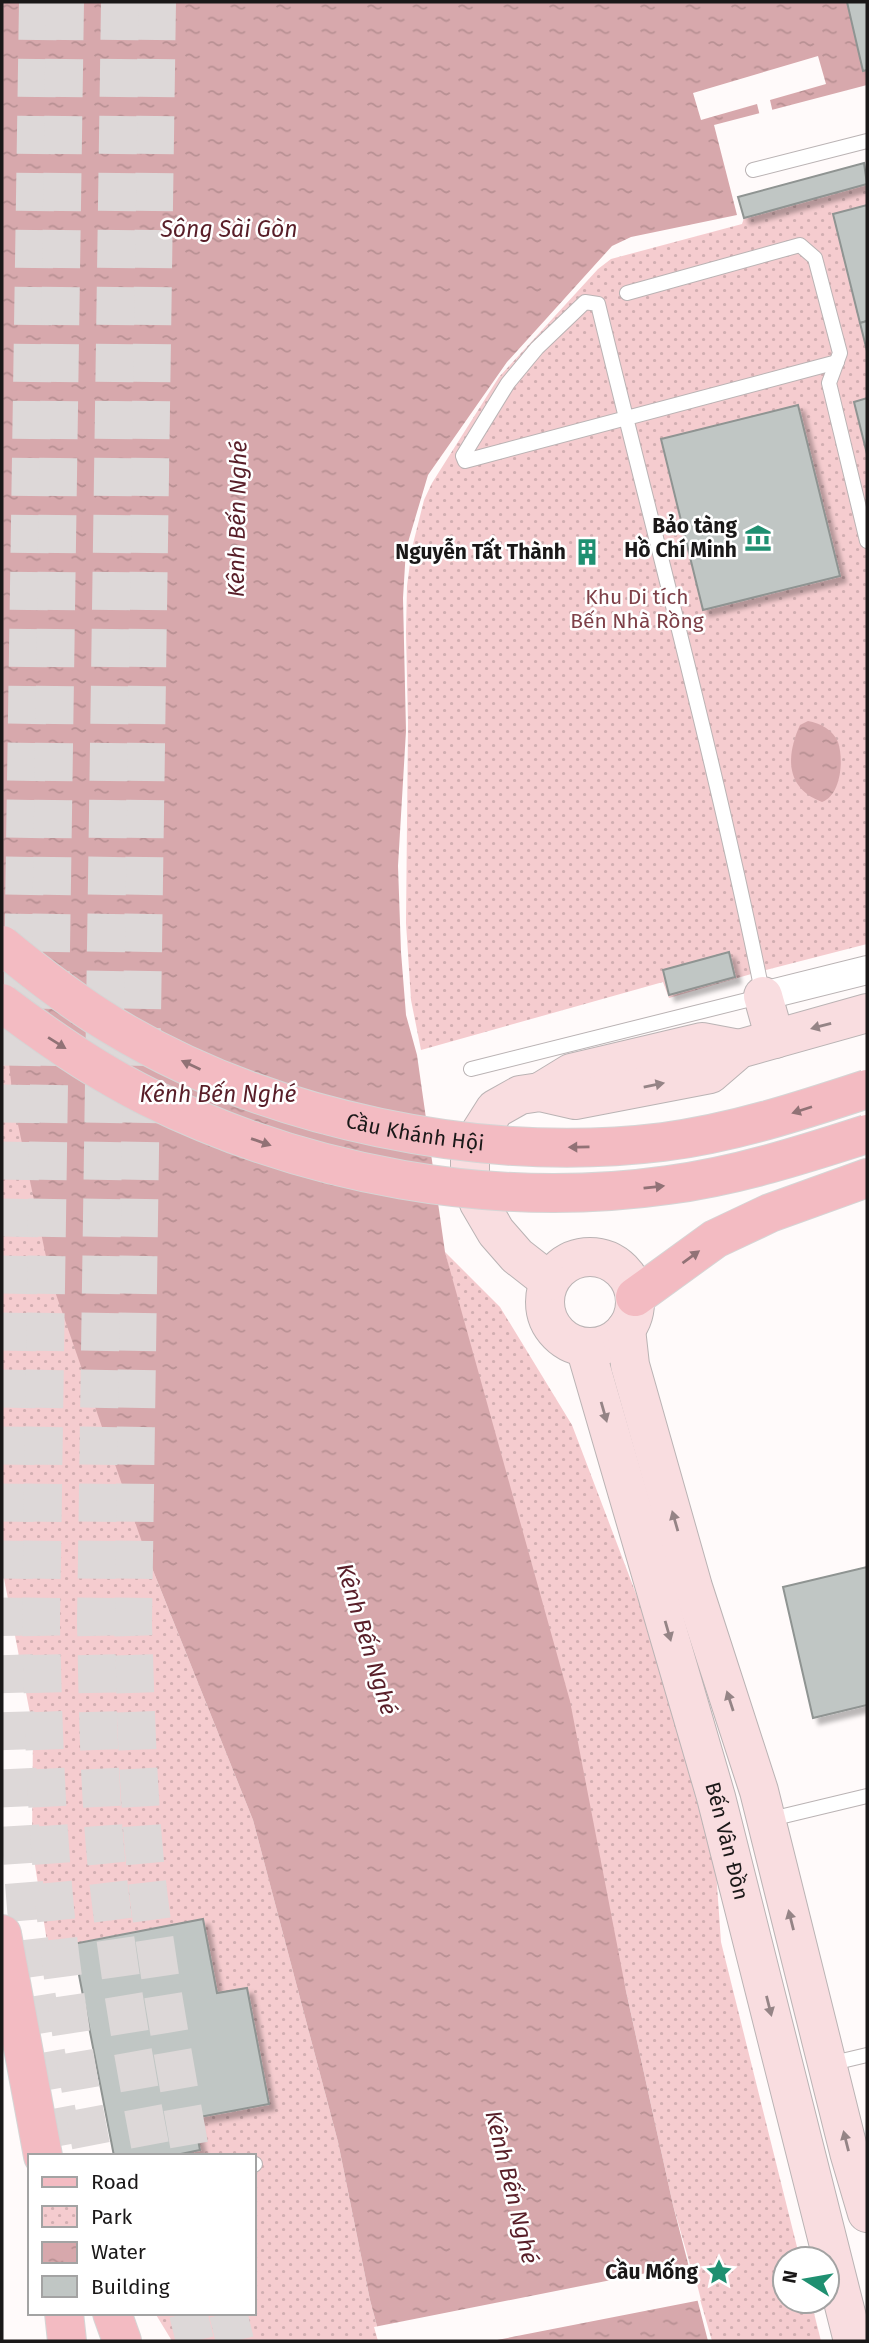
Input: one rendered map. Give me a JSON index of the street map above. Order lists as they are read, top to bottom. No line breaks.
{"streets":{"main road":["Cầu Khánh Hội","Bến Vân Đồn"]},"water":["Sông Sài Gòn","Kênh Bến Nghé"],"parks":["Khu Di tích Bến Nhà Rồng"],"places":{"museum":["Bảo tàng Hồ Chí Minh"],"building":["Nguyễn Tất Thành"],"place":["Cầu Mống"]},"legend":["Road","Park","Water","Building"],"north":"left"}
